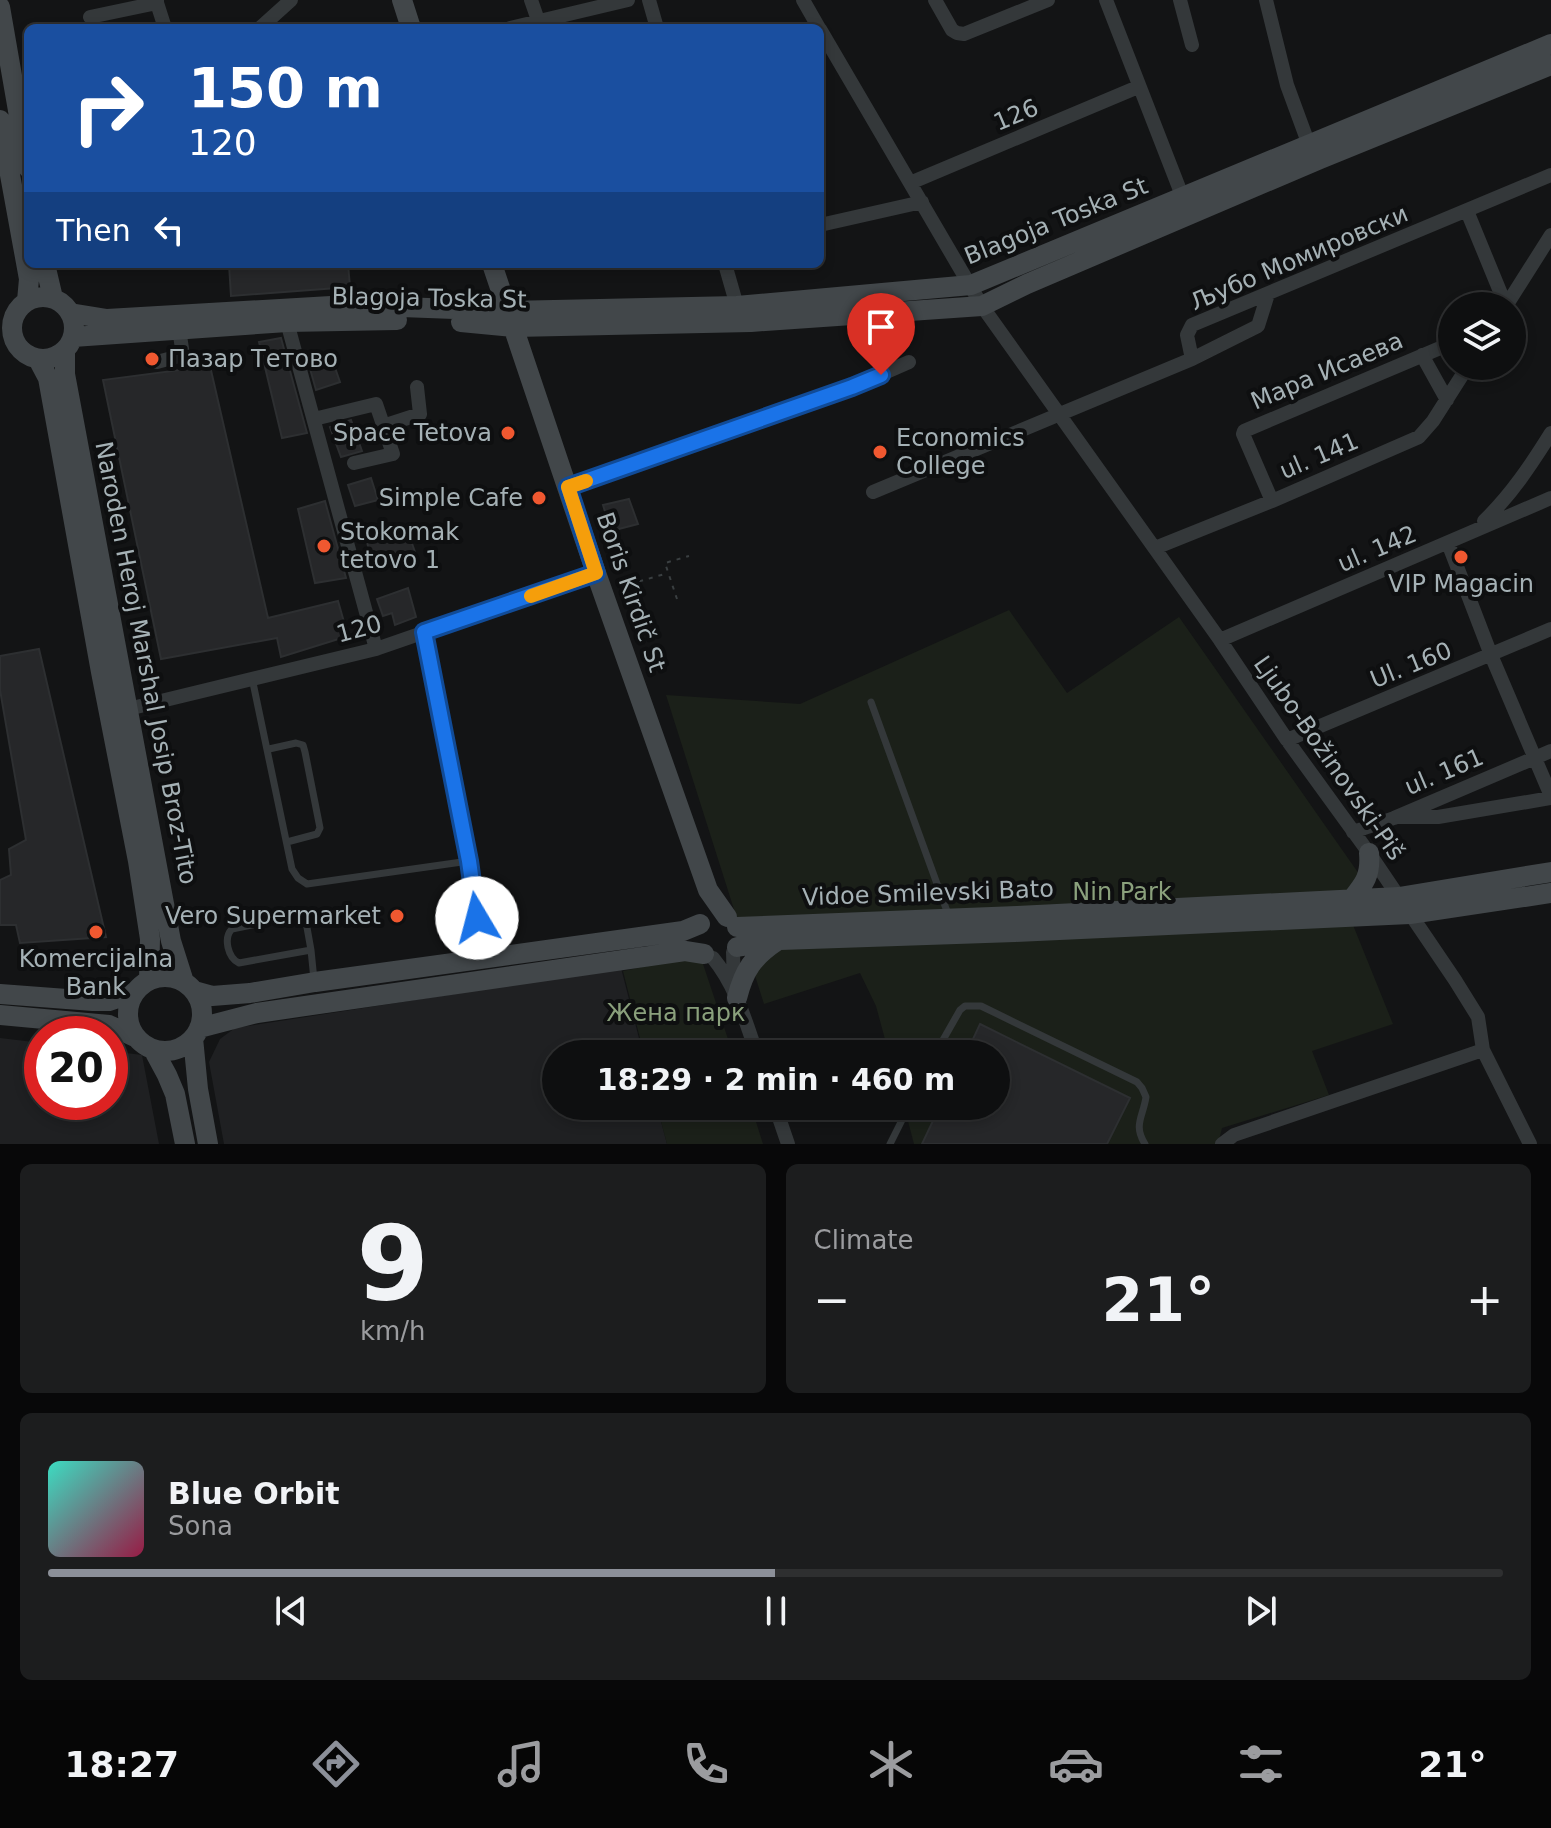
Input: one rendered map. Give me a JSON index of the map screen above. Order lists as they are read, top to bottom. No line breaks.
{"streets":{"main road":["Blagoja Toska St","Boris Kirdič St","Naroden Heroj Marshal Josip Broz-Tito","Vidoe Smilevski Bato"],"street":["126","Љубо Момировски","Мара Исаева","ul. 141","ul. 142","120","Ul. 160","Ljubo-Božinovski-Piš","ul. 161"]},"crossings":[["126","Ljubo-Božinovski-Piš"],["Blagoja Toska St","Boris Kirdič St"],["Blagoja Toska St","Naroden Heroj Marshal Josip Broz-Tito"],["Blagoja Toska St","Ljubo-Božinovski-Piš"],["Мара Исаева","ul. 141"],["ul. 141","Ljubo-Božinovski-Piš"],["ul. 142","Ljubo-Božinovski-Piš"],["Boris Kirdič St","120"],["Boris Kirdič St","Vidoe Smilevski Bato"],["120","Naroden Heroj Marshal Josip Broz-Tito"],["Naroden Heroj Marshal Josip Broz-Tito","Vidoe Smilevski Bato"],["Ul. 160","Ljubo-Božinovski-Piš"],["Ljubo-Božinovski-Piš","ul. 161"],["Ljubo-Božinovski-Piš","Vidoe Smilevski Bato"]],"parks":["Nin Park","Жена парк"],"places":["Пазар Тетово","Space Tetova","Economics College","Simple Cafe","Stokomak tetovo 1","VIP Magacin","Vero Supermarket","Komercijalna Bank"],"page":{"turn":["150 m","120"],"then":"Then","limit":"20","trip":"18:29 · 2 min · 460 m","tile":[["9","km/h"],"Climate"],"heat":["−","21°","+"],"song":["Blue Orbit","Sona"],"tabs":["18:27","21°"]}}
